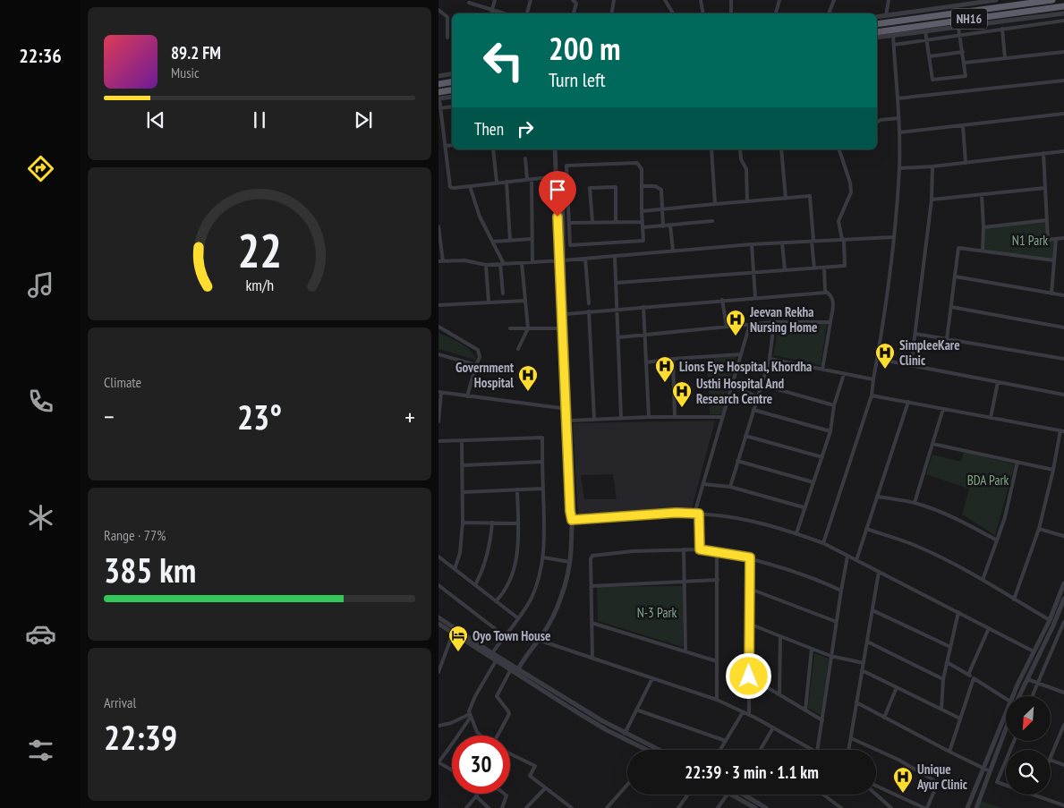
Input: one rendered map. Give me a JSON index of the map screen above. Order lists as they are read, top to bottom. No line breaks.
{"streets":{"highway":["NH16"]},"parks":["N1 Park","BDA Park","N-3 Park"],"places":{"hospital":["Jeevan Rekha Nursing Home","SimpleeKare Clinic","Lions Eye Hospital, Khordha","Government Hospital","Usthi Hospital And Research Centre","Unique Ayur Clinic"],"hotel":["Oyo Town House"]},"north":"bottom left","page":{"tabs":"22:36","turn":["200 m","Turn left"],"song":["89.2 FM","Music"],"then":"Then","tile":["Climate",["Range · 77%","385 km"],["Arrival","22:39"]],"heat":["−","23°","+"],"limit":"30","trip":"22:39 · 3 min · 1.1 km","gauge":["22","km/h"]}}
